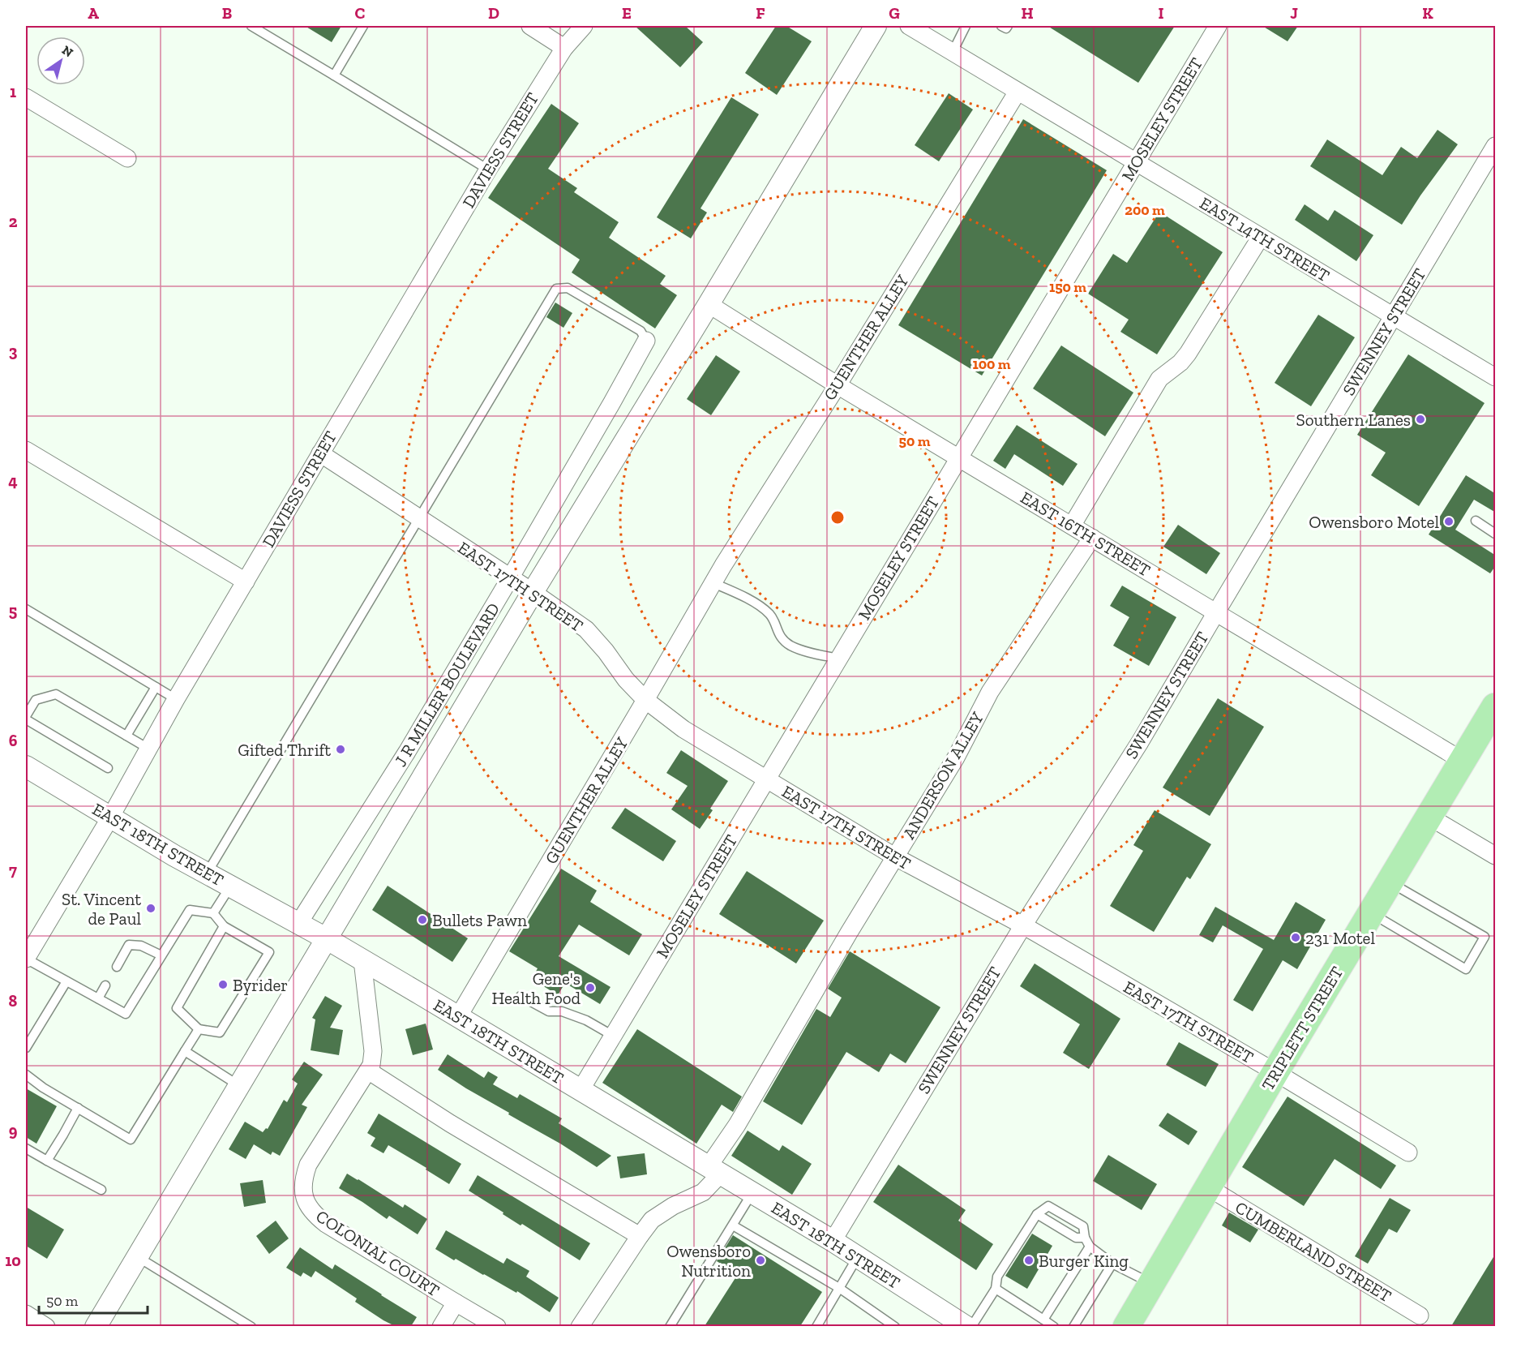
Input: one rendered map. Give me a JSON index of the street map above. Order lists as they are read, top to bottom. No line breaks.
{"streets":{"main road":["TRIPLETT STREET"],"street":["MOSELEY STREET","DAVIESS STREET","EAST 14TH STREET","SWENNEY STREET","GUENTHER ALLEY","EAST 16TH STREET","EAST 17TH STREET","J R MILLER BOULEVARD","ANDERSON ALLEY","EAST 18TH STREET","CUMBERLAND STREET","COLONIAL COURT"]},"crossings":[["MOSELEY STREET","EAST 14TH STREET"],["MOSELEY STREET","EAST 16TH STREET"],["MOSELEY STREET","EAST 17TH STREET"],["MOSELEY STREET","EAST 18TH STREET"],["DAVIESS STREET","EAST 17TH STREET"],["DAVIESS STREET","EAST 18TH STREET"],["EAST 14TH STREET","SWENNEY STREET"],["EAST 14TH STREET","GUENTHER ALLEY"],["SWENNEY STREET","EAST 16TH STREET"],["SWENNEY STREET","EAST 17TH STREET"],["SWENNEY STREET","EAST 18TH STREET"],["GUENTHER ALLEY","EAST 16TH STREET"],["GUENTHER ALLEY","EAST 17TH STREET"],["GUENTHER ALLEY","EAST 18TH STREET"],["EAST 16TH STREET","ANDERSON ALLEY"],["EAST 16TH STREET","TRIPLETT STREET"],["EAST 17TH STREET","J R MILLER BOULEVARD"],["EAST 17TH STREET","ANDERSON ALLEY"],["EAST 17TH STREET","TRIPLETT STREET"],["J R MILLER BOULEVARD","EAST 18TH STREET"],["ANDERSON ALLEY","EAST 18TH STREET"],["EAST 18TH STREET","COLONIAL COURT"],["TRIPLETT STREET","CUMBERLAND STREET"]],"places":["Southern Lanes","Owensboro Motel","Gifted Thrift","St. Vincent de Paul","Bullets Pawn","231 Motel","Byrider","Gene's Health Food","Owensboro Nutrition","Burger King"],"scale_bar":"50 m","north":"top right","grid":{"columns":["A","B","C","D","E","F","G","H","I","J","K"],"rows":["1","2","3","4","5","6","7","8","9","10"]},"rings":["200 m","150 m","100 m","50 m"]}
